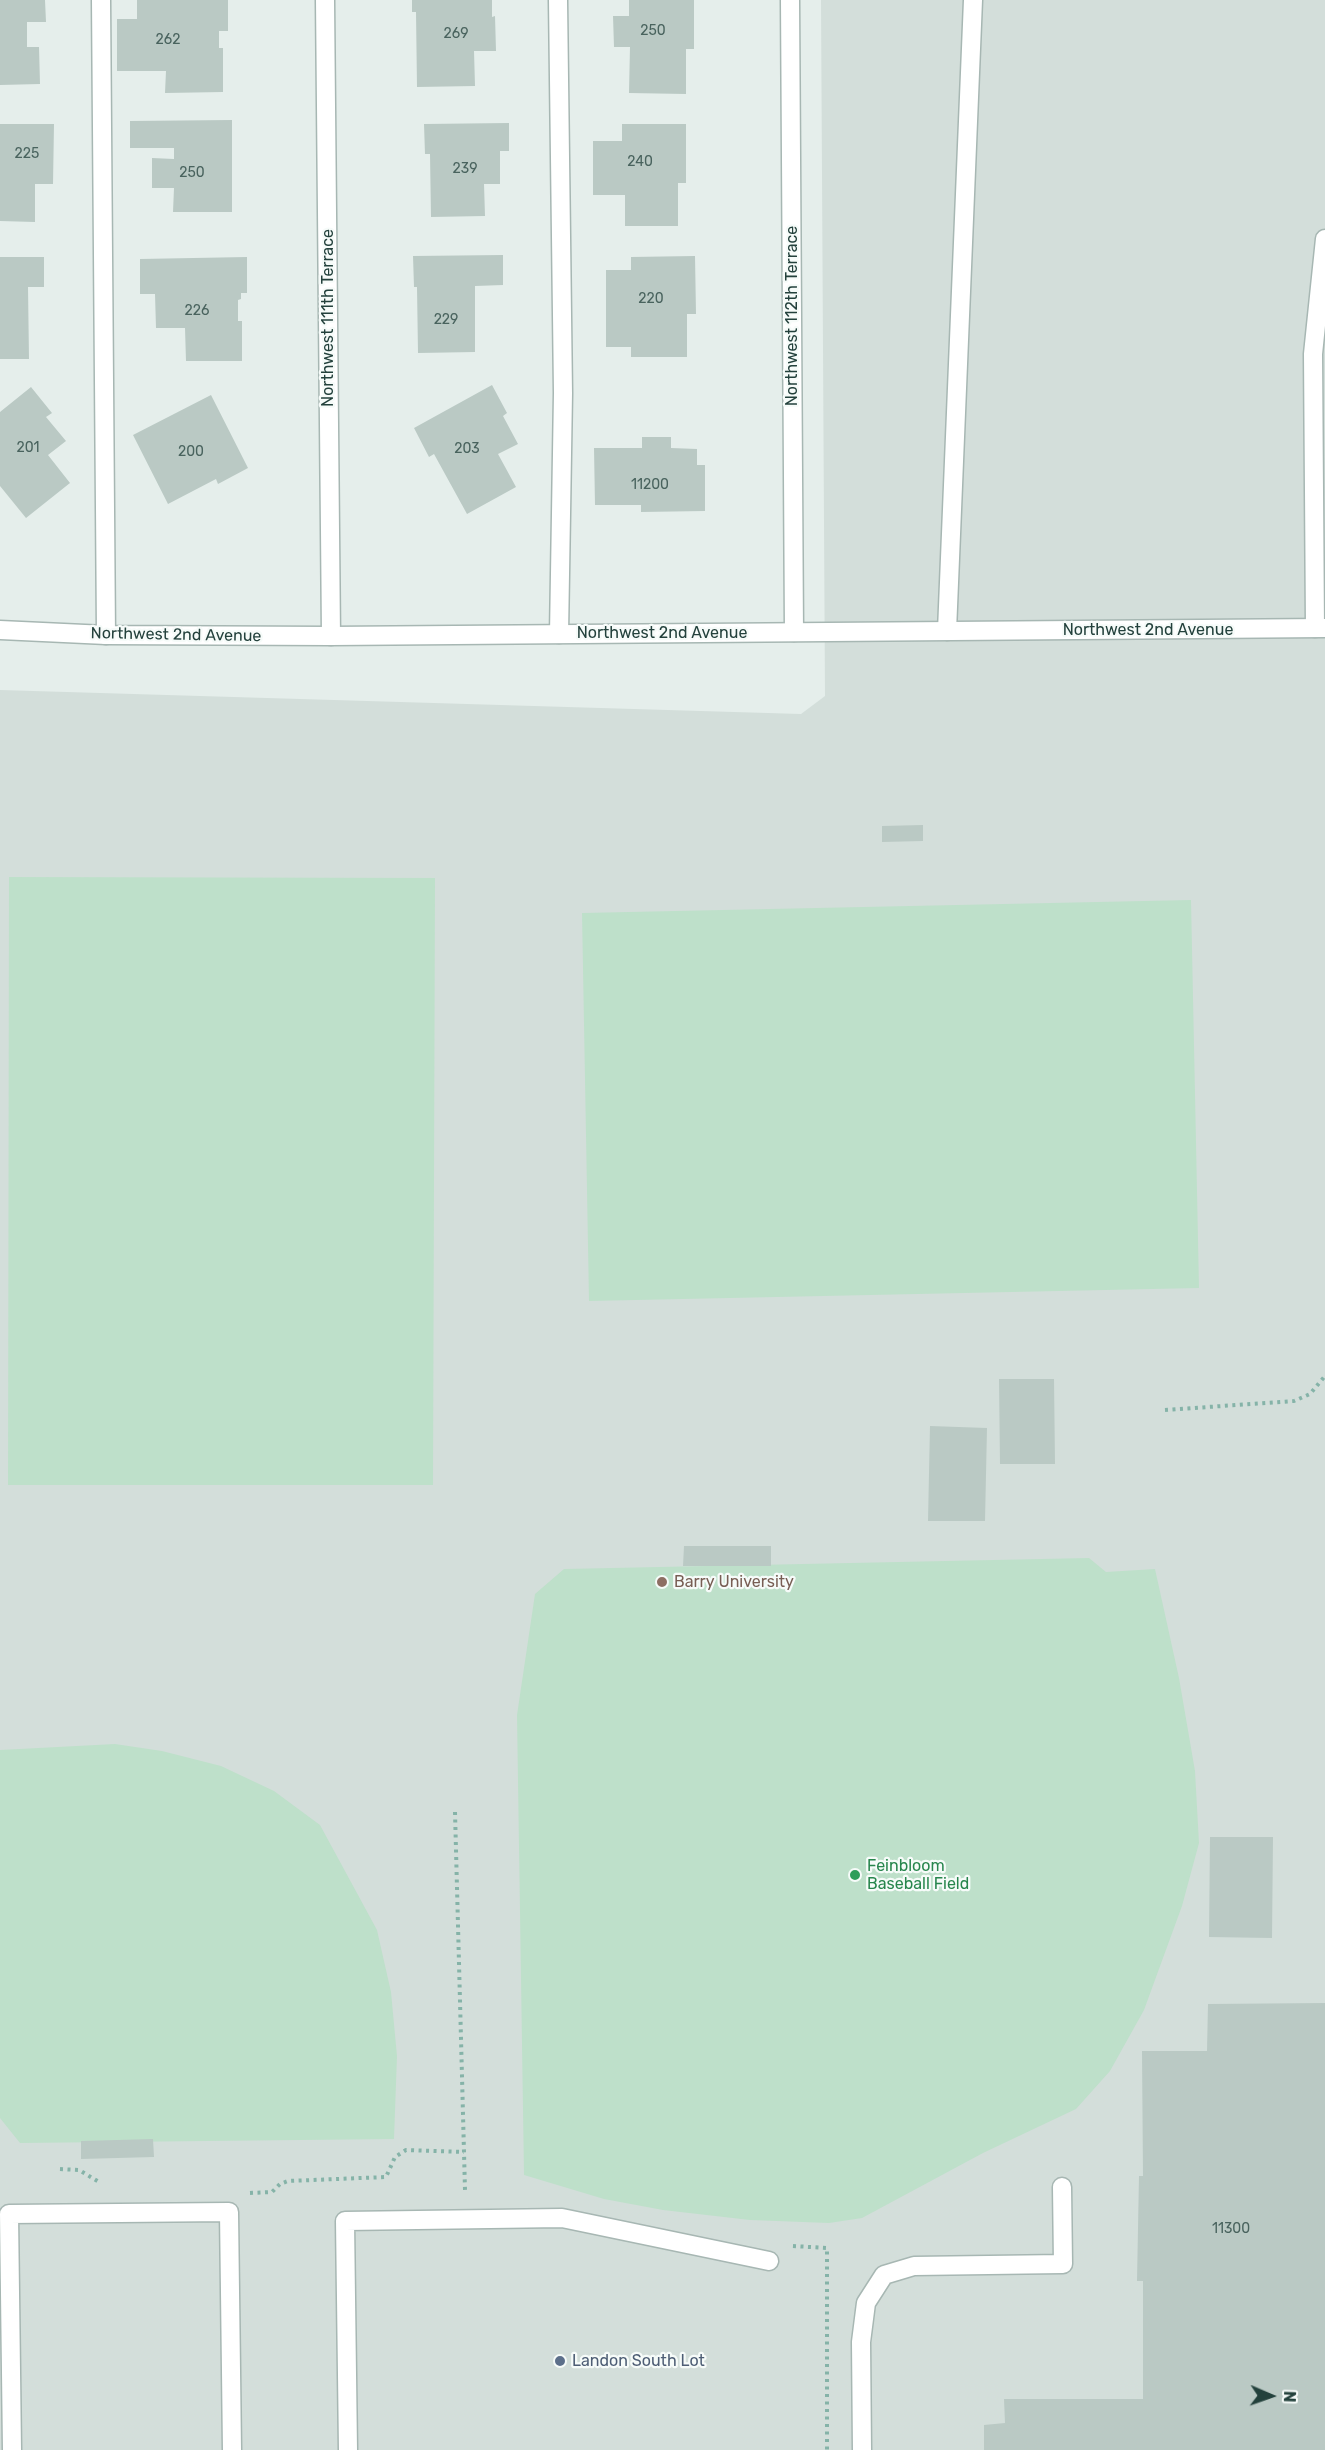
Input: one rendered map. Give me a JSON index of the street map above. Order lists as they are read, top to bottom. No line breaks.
{"streets":{"street":["Northwest 112th Terrace","Northwest 111th Terrace","Northwest 2nd Avenue"]},"crossings":[["Northwest 112th Terrace","Northwest 2nd Avenue"],["Northwest 111th Terrace","Northwest 2nd Avenue"]],"places":["Barry University","Feinbloom Baseball Field","Landon South Lot"],"house_numbers":["250","269","262","225","240","239","250","220","226","229","201","203","200","11200","11300"],"north":"right"}
